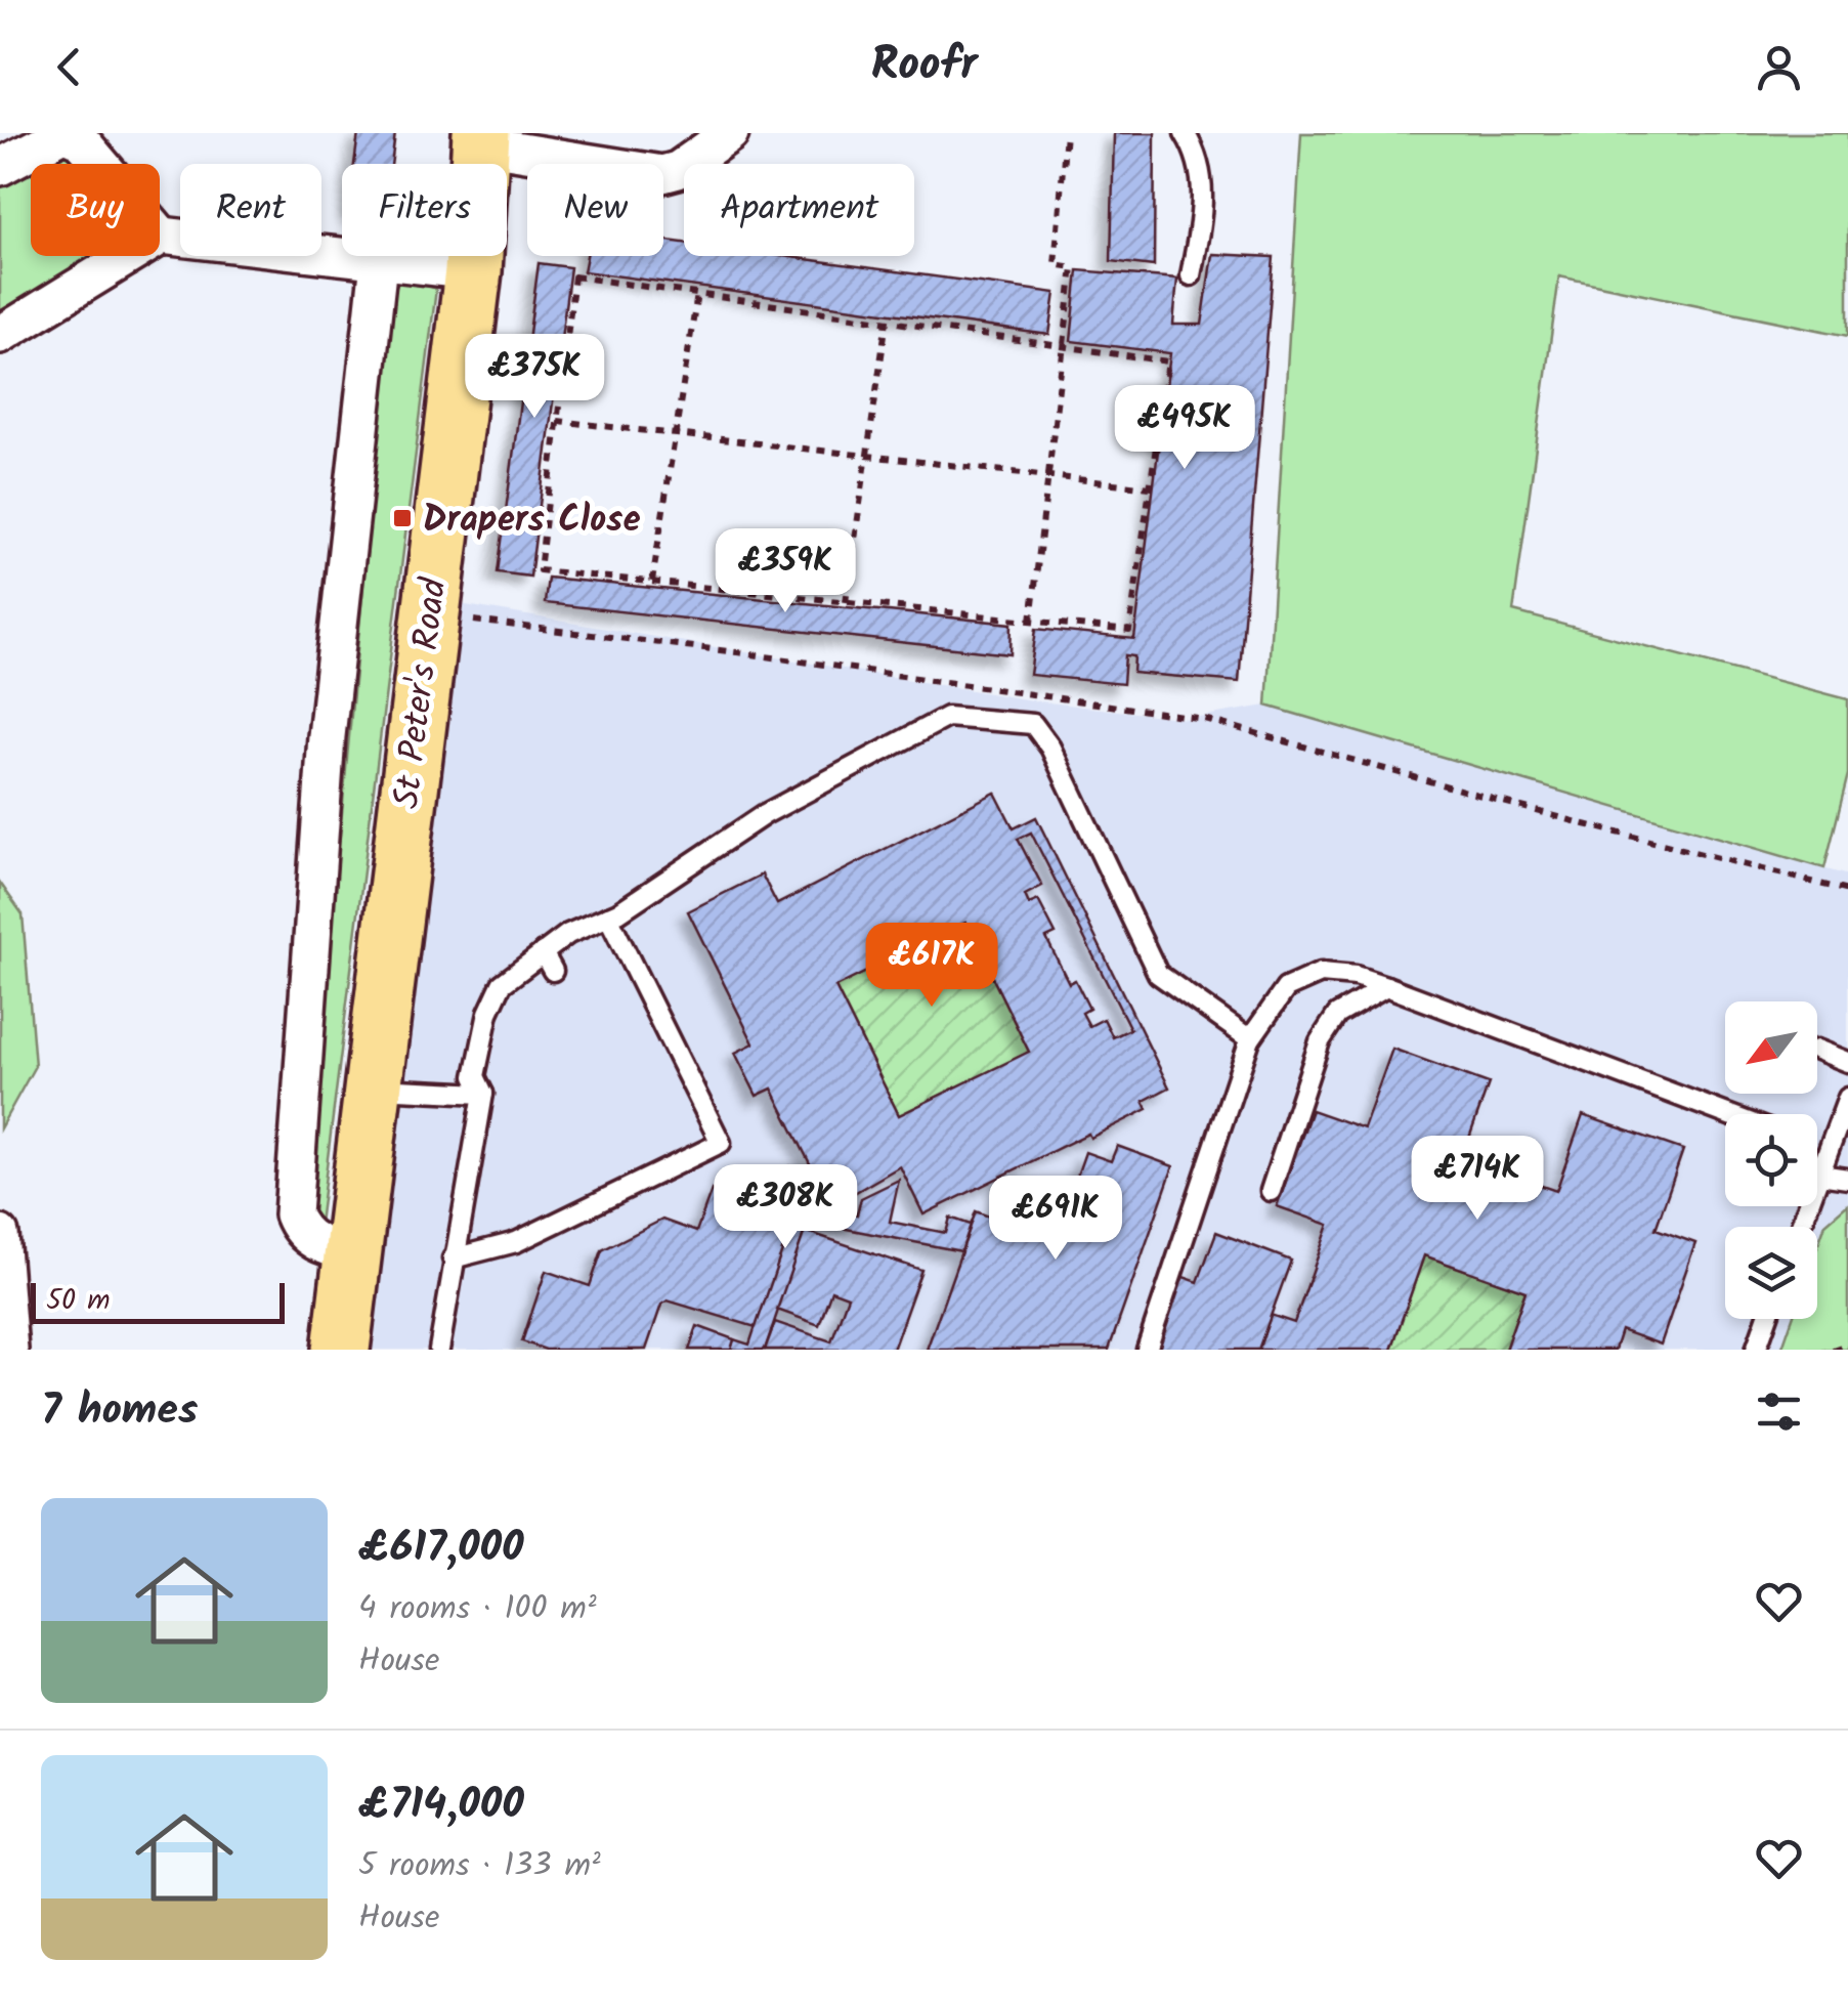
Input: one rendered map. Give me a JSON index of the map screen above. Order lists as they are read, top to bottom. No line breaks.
{"streets":{"main road":["St Peter's Road"]},"places":{"transit":["Drapers Close"]},"scale_bar":"50 m","north":"bottom left","page":{"header":"Roofr","chip":["Buy","Rent","Filters","New","Apartment"],"price":["£375K","£495K","£359K","£617K","£714K","£308K","£691K"],"scale":"50 m","heading":"7 homes","list":[{"name":"£617,000","note":"4 rooms · 100 m² · House"},{"name":"£714,000","note":"5 rooms · 133 m² · House"}]}}
